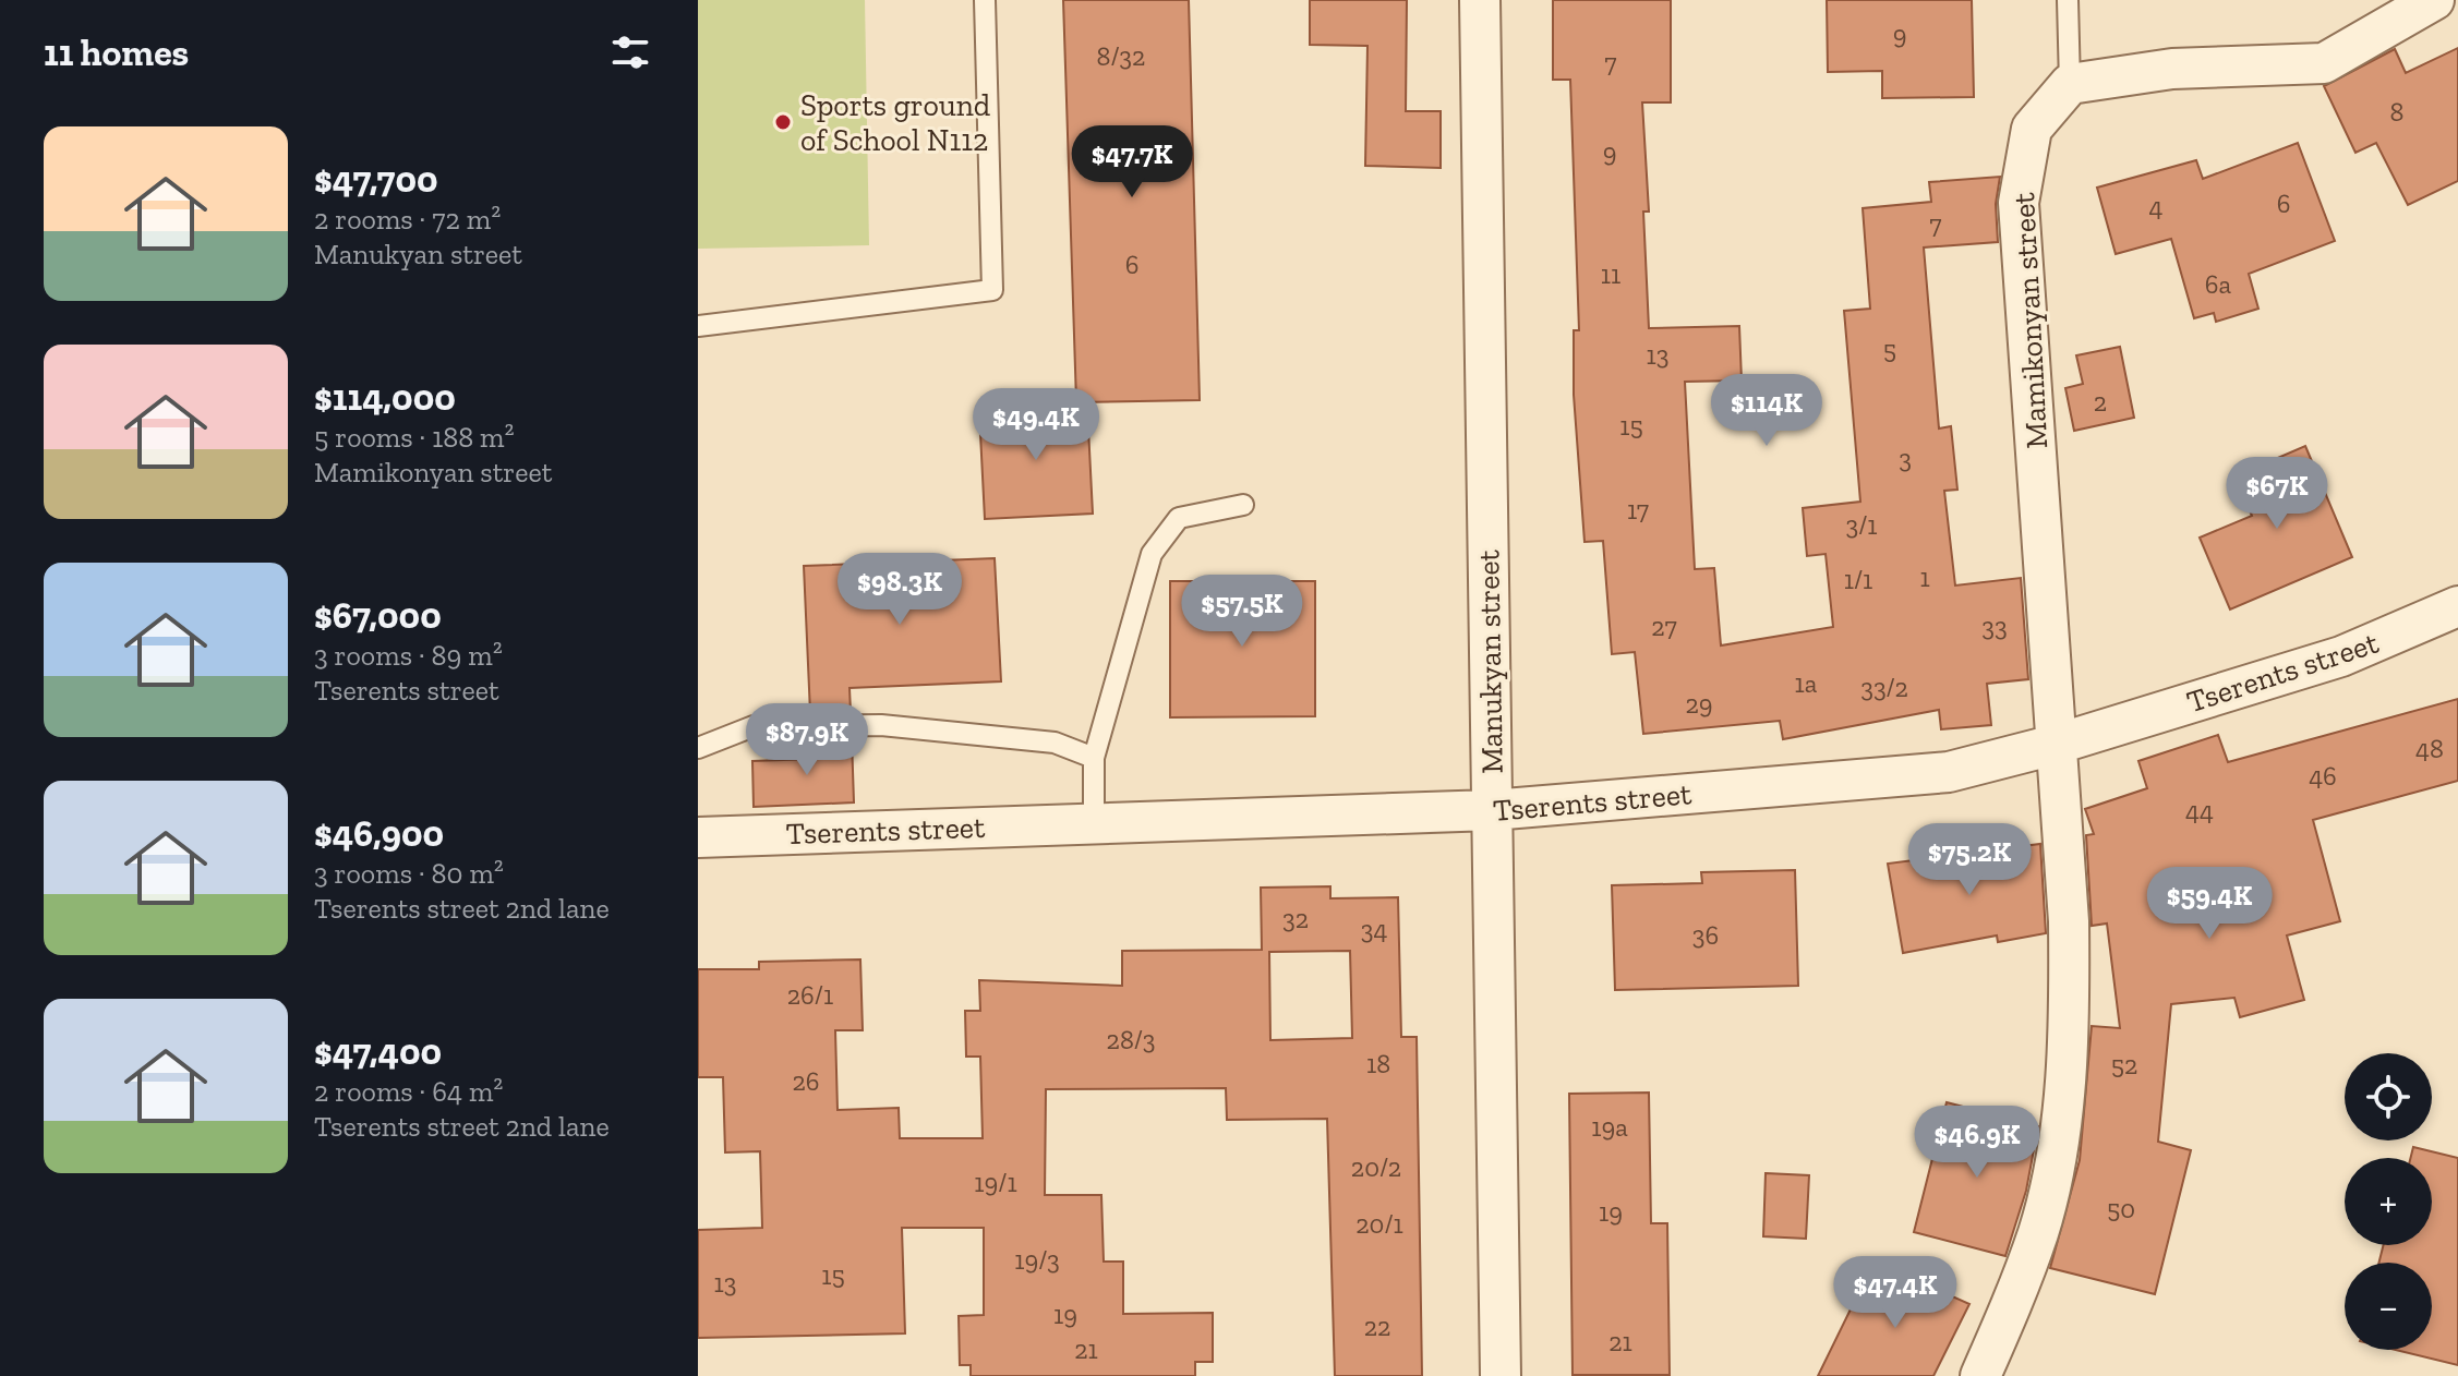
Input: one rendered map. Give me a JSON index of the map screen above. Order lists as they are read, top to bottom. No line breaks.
{"streets":{"street":["Mamikonyan street","Manukyan street","Tserents street"]},"crossings":[["Mamikonyan street","Tserents street"],["Manukyan street","Tserents street"]],"places":["Sports ground of School N112"],"house_numbers":["9","8/32","7","8","9","6","4","7","6","11","6a","5","13","2","15","3","17","3/1","1","1/1","27","33","1a","33/2","29","48","46","44","32","34","36","26/1","28/3","18","52","26","19a","20/2","19/1","50","19","20/1","19/3","15","13","19","22","21","21"],"page":{"heading":"11 homes","list":[{"name":"$47,700","note":"2 rooms · 72 m² · Manukyan street"},{"name":"$114,000","note":"5 rooms · 188 m² · Mamikonyan street"},{"name":"$67,000","note":"3 rooms · 89 m² · Tserents street"},{"name":"$46,900","note":"3 rooms · 80 m² · Tserents street 2nd lane"},{"name":"$47,400","note":"2 rooms · 64 m² · Tserents street 2nd lane"}],"price":["$47.7K","$114K","$49.4K","$67K","$98.3K","$57.5K","$87.9K","$75.2K","$59.4K","$46.9K","$47.4K"],"map_buttons":["+","−"]}}
